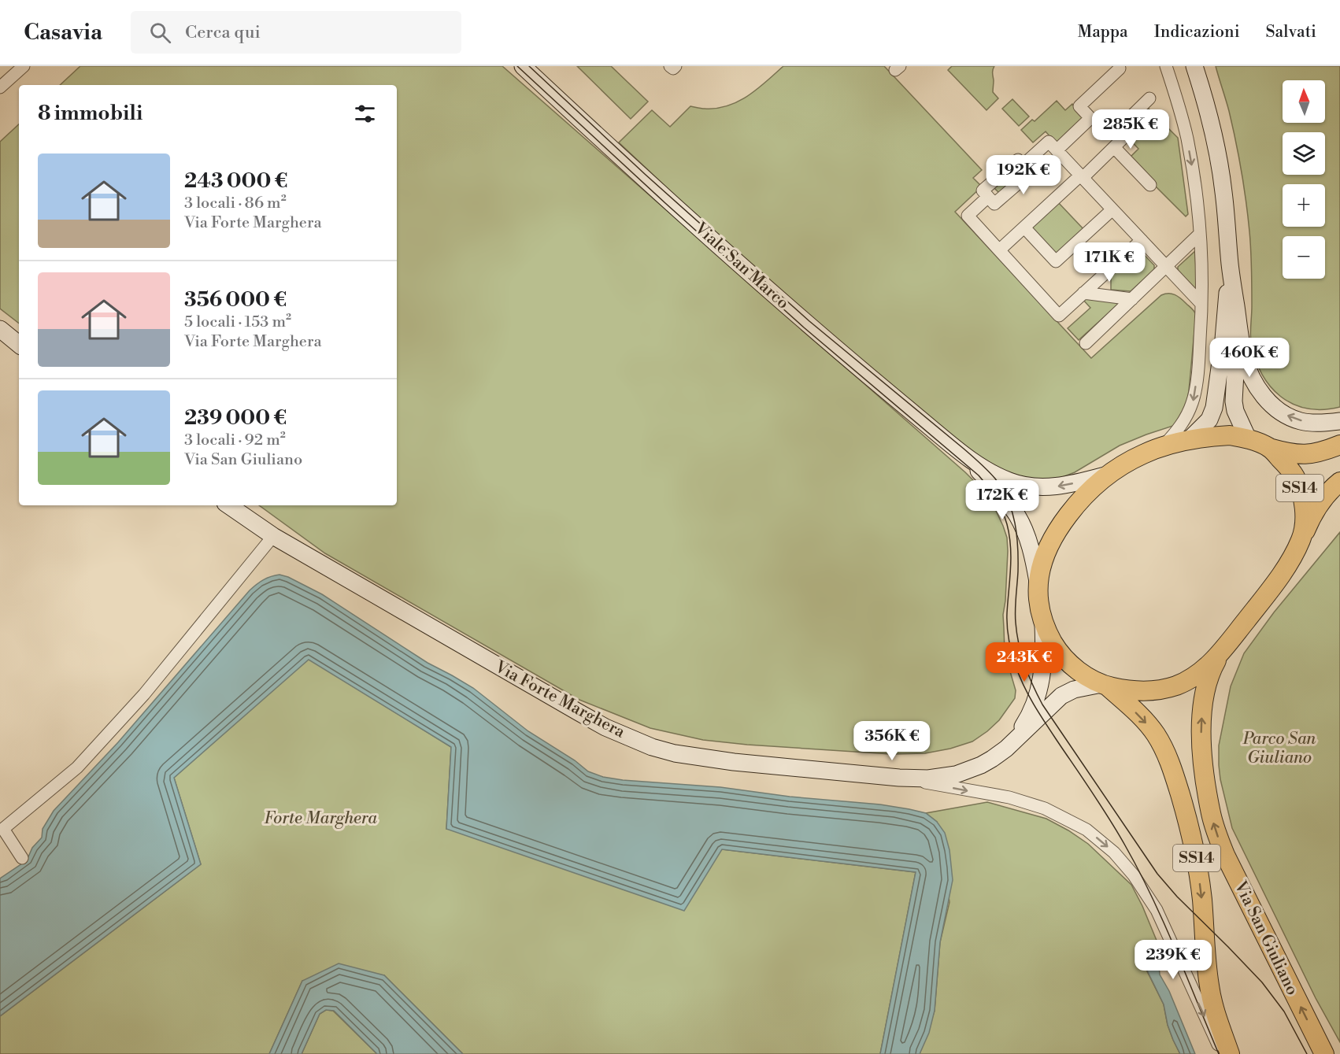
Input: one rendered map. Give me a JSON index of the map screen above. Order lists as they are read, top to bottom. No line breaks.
{"streets":{"main road":["SS14","Via San Giuliano"],"street":["Viale San Marco","Via Forte Marghera"]},"crossings":[["Viale San Marco","SS14"],["SS14","Via Forte Marghera"],["SS14","Via San Giuliano"]],"parks":["Parco San Giuliano","Forte Marghera"],"north":"top","page":{"header":"Casavia","search":"Cerca qui","nav":["Mappa","Indicazioni","Salvati"],"map_buttons":["+","−"],"heading":"8 immobili","price":["285K €","192K €","171K €","460K €","172K €","243K €","356K €","239K €"],"list":[{"name":"243 000 €","note":"3 locali · 86 m² · Via Forte Marghera"},{"name":"356 000 €","note":"5 locali · 153 m² · Via Forte Marghera"},{"name":"239 000 €","note":"3 locali · 92 m² · Via San Giuliano"}]}}
